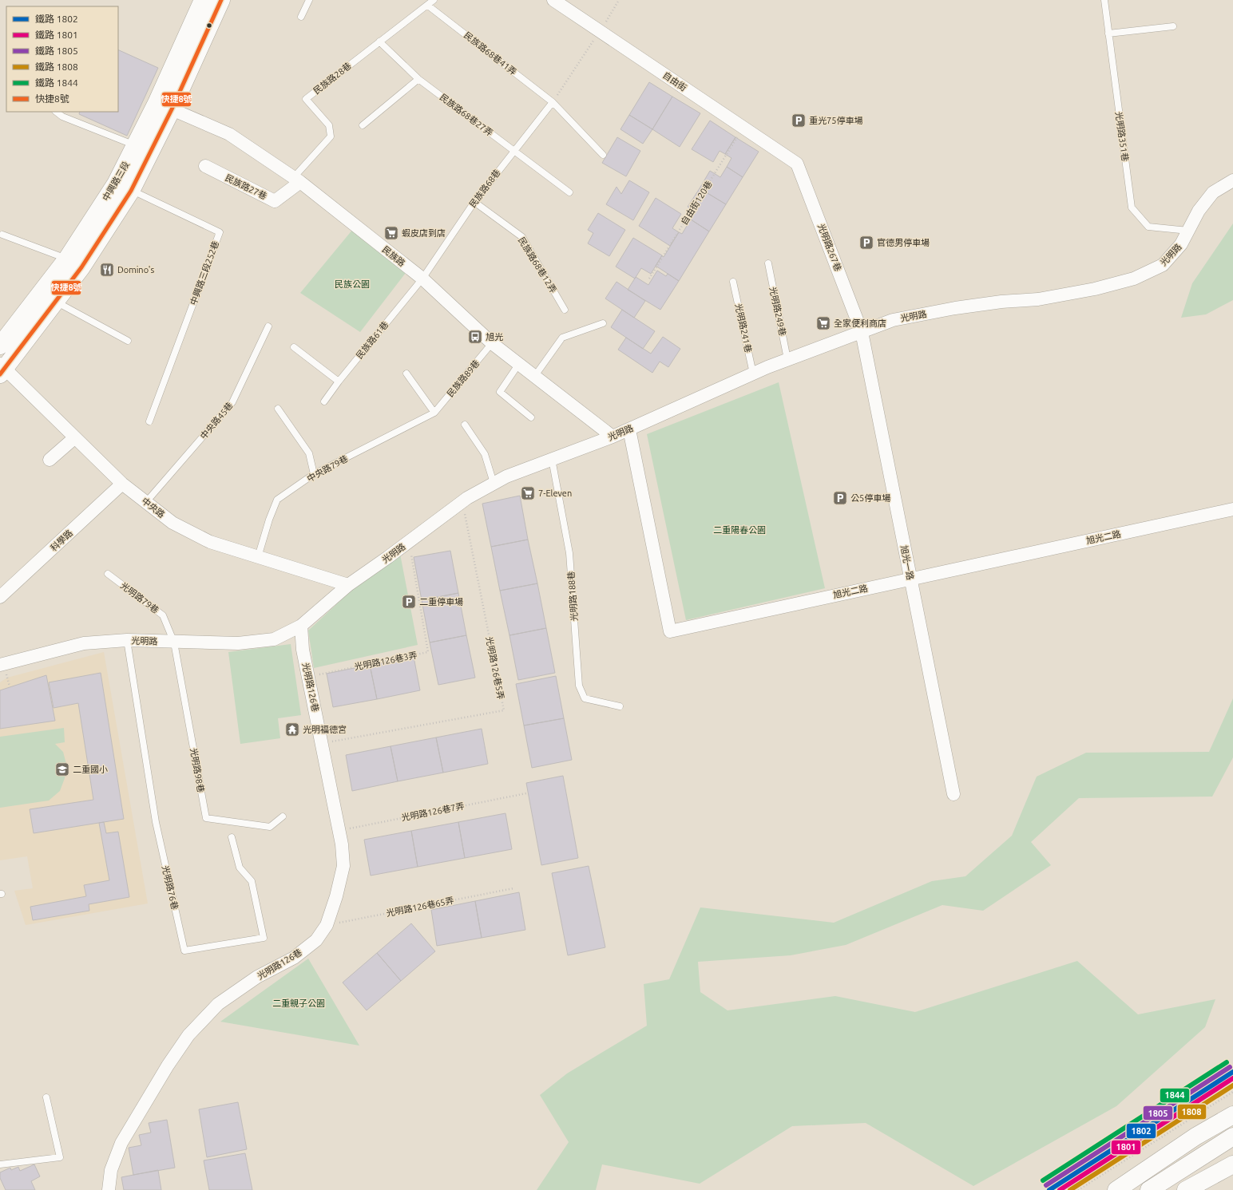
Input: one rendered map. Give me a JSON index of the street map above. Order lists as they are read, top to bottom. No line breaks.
{"streets":{"main road":["中興路三段"],"street":["自由街","民族路27巷","光明路267巷","光明路","民族路","中央路","旭光二路","科學路","旭光一路","光明路126巷"],"lane":["民族路68巷41弄","民族路28巷","民族路68巷27弄","光明路351巷","民族路68巷","民族路68巷12弄","中興路三段252巷","光明路249巷","光明路241巷","民族路61巷","民族路89巷","中央路45巷","中央路79巷","光明路188巷","光明路79巷","光明路98巷","光明路76巷"],"path":["自由街120巷","光明路126巷3弄","光明路126巷5弄","光明路126巷7弄","光明路126巷65弄"]},"crossings":[["民族路68巷41弄","民族路68巷"],["民族路28巷","民族路68巷27弄"],["民族路28巷","民族路27巷"],["民族路28巷","民族路"],["自由街","自由街120巷"],["自由街","光明路267巷"],["民族路68巷27弄","民族路68巷"],["光明路351巷","光明路"],["中興路三段","民族路"],["中興路三段","中興路三段252巷"],["中興路三段","中央路"],["民族路27巷","民族路"],["民族路68巷","民族路"],["民族路68巷","民族路68巷12弄"],["民族路68巷","民族路61巷"],["光明路267巷","光明路"],["光明路267巷","旭光一路"],["光明路","民族路"],["光明路","光明路249巷"],["光明路","光明路241巷"],["光明路","中央路"],["光明路","旭光二路"],["光明路","旭光一路"],["光明路","光明路188巷"],["光明路","光明路79巷"],["光明路","光明路126巷3弄"],["光明路","光明路126巷5弄"],["光明路","光明路126巷"],["光明路","光明路98巷"],["光明路","光明路76巷"],["民族路","民族路61巷"],["民族路","民族路89巷"],["民族路89巷","中央路79巷"],["中央路45巷","中央路"],["中央路79巷","中央路"],["中央路","科學路"],["旭光二路","旭光一路"],["光明路79巷","光明路98巷"],["光明路126巷3弄","光明路126巷"],["光明路126巷5弄","光明路126巷"],["光明路126巷","光明路126巷7弄"],["光明路126巷","光明路126巷65弄"]],"parks":["民族公園","二重陽春公園","二重親子公園"],"places":{"parking":["重光75停車場","官德男停車場","公5停車場","二重停車場"],"supermarket":["蝦皮店到店","全家便利商店","7-Eleven"],"restaurant":["Domino's"],"bus stop":["旭光"],"temple":["光明福德宮"],"school or university":["二重國小"]},"lines":["transit line 快捷8號","rail line 1844","rail line 1805","rail line 1802","rail line 1801","rail line 1808"],"legend":["鐵路 1802","鐵路 1801","鐵路 1805","鐵路 1808","鐵路 1844","快捷8號"]}
